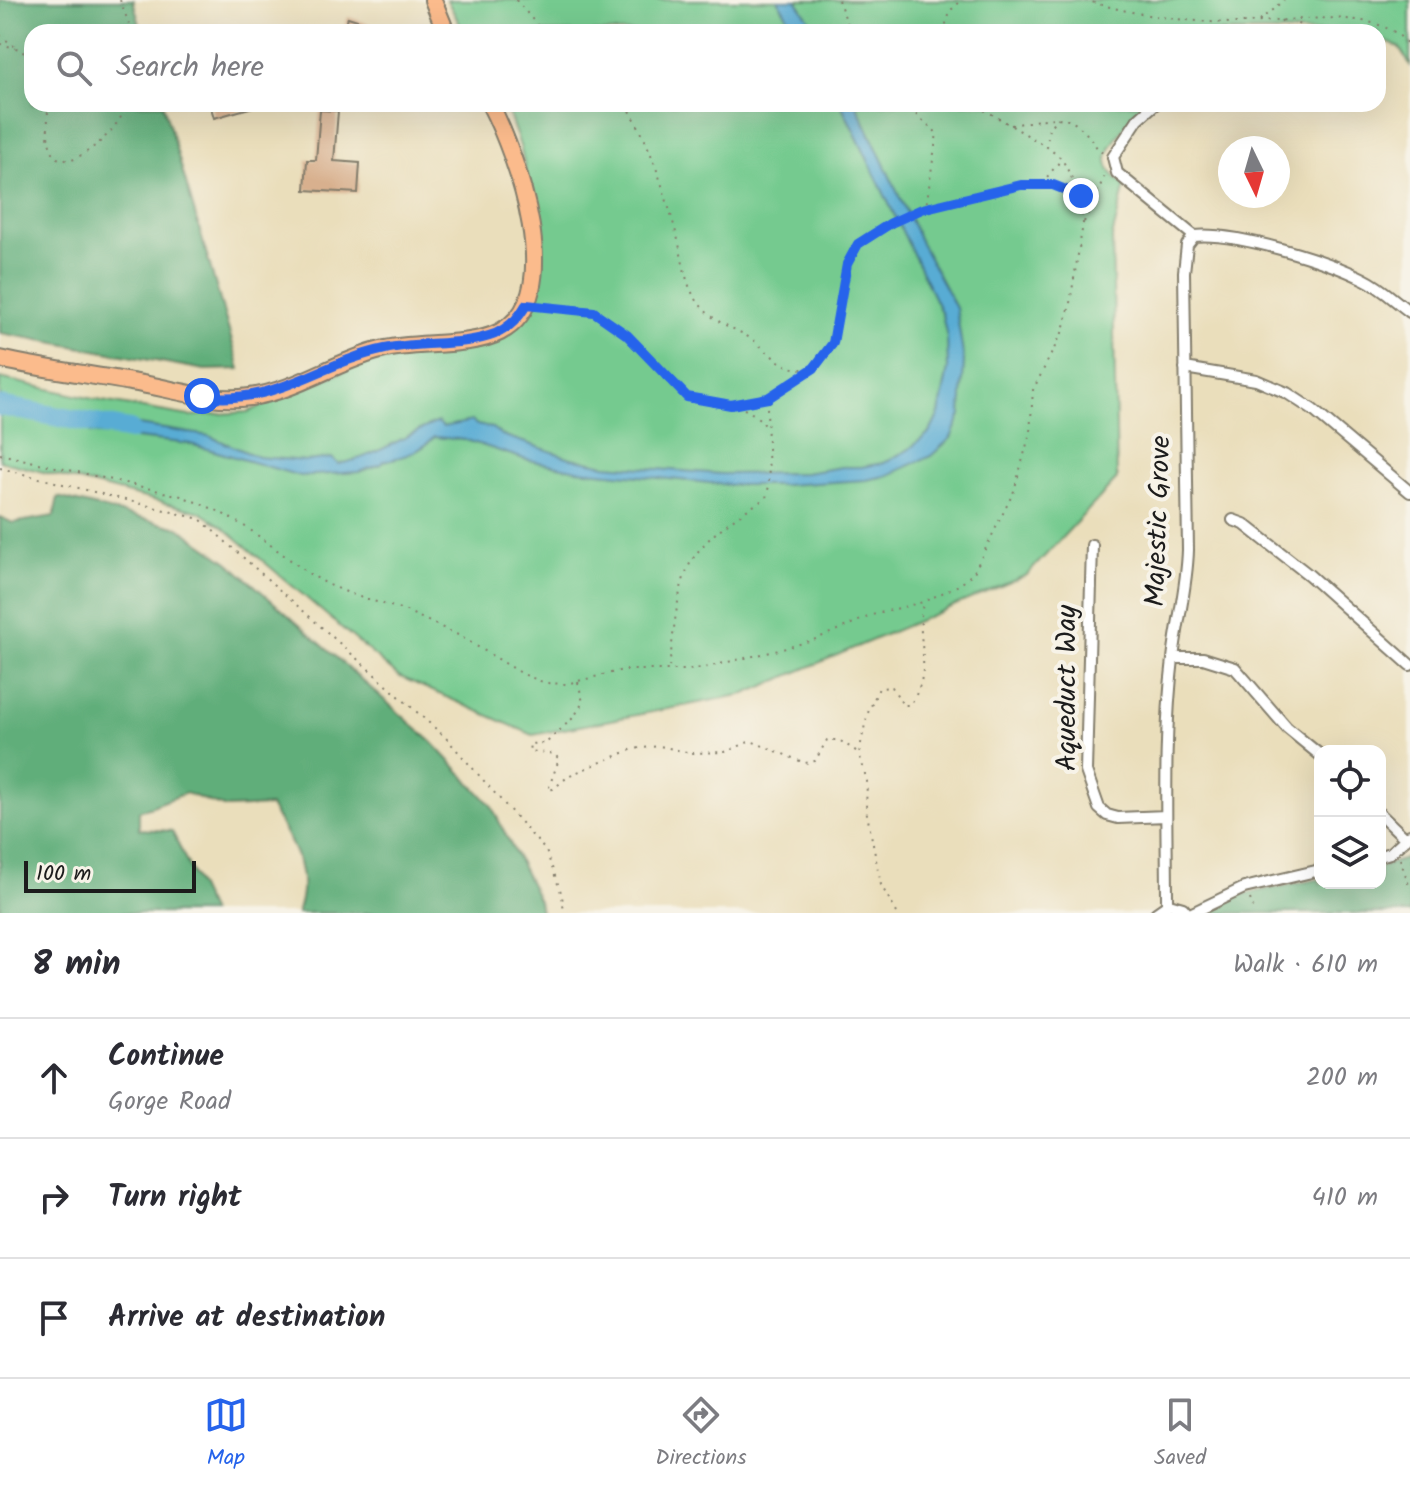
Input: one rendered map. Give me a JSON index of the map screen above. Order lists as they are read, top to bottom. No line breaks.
{"streets":{"street":["Majestic Grove","Aqueduct Way"]},"crossings":[["Majestic Grove","Aqueduct Way"]],"scale_bar":"100 m","north":"bottom","page":{"search":"Search here","scale":"100 m","heading":["8 min","Walk · 610 m"],"list":[["Continue","Gorge Road","200 m"],["Turn right","410 m"],"Arrive at destination"],"nav":["Map","Directions","Saved"]}}
